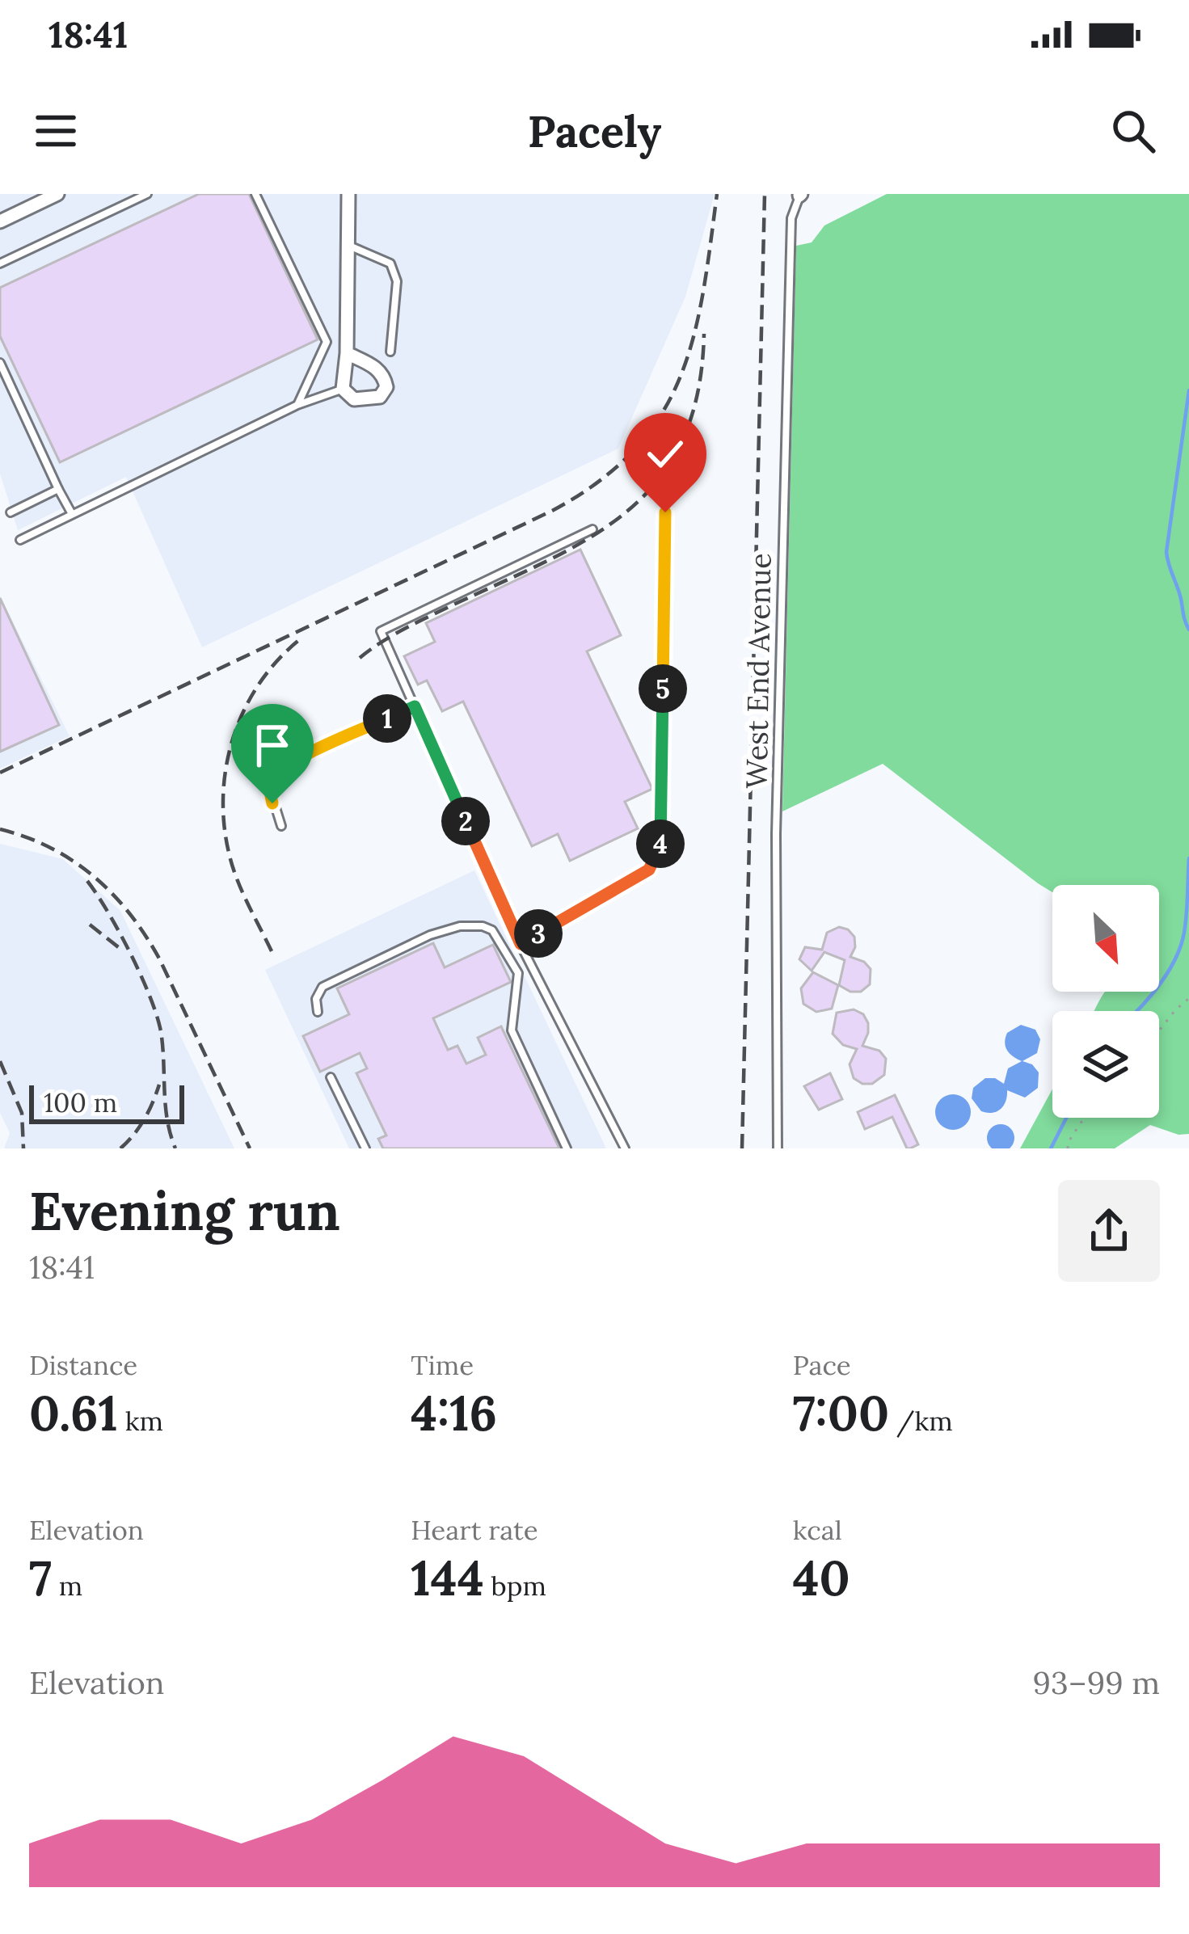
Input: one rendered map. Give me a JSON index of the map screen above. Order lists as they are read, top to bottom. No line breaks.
{"streets":{"lane":["West End Avenue"]},"scale_bar":"100 m","north":"bottom right","page":{"status":"18:41","header":"Pacely","pins":["5","1","2","4","3"],"scale":"100 m","heading":["Evening run","18:41"],"stats":[["Distance","0.61 km"],["Time","4:16"],["Pace","7:00 /km"],["Elevation","7 m"],["Heart rate","144 bpm"],["kcal","40"]],"chart":["Elevation","93–99 m"]}}
